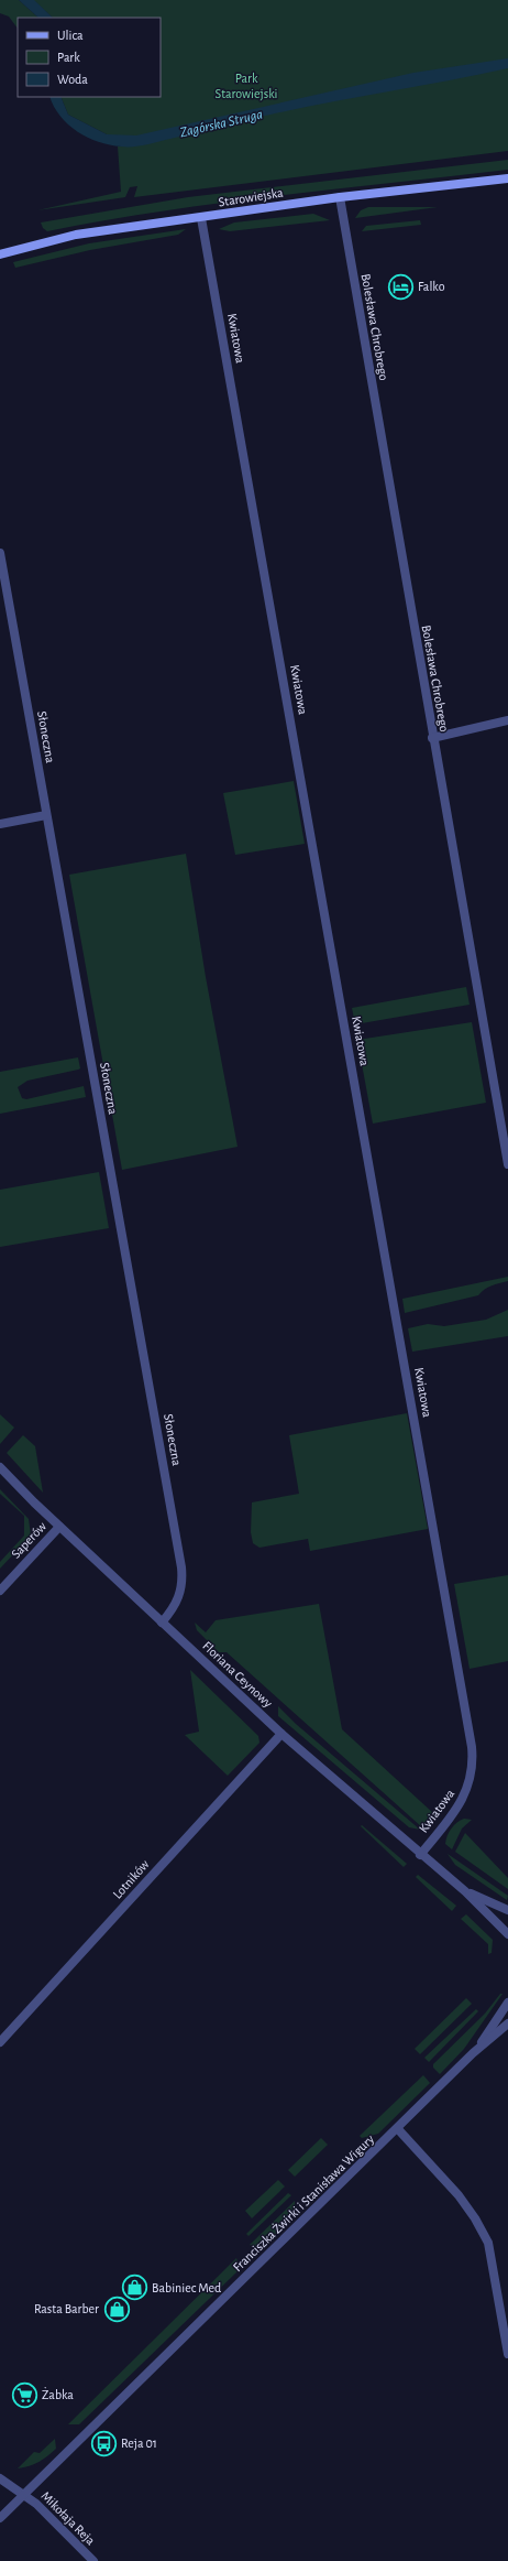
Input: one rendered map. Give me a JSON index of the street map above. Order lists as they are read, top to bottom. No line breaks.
{"streets":{"main road":["Starowiejska"],"street":["Bolesława Chrobrego","Kwiatowa","Słoneczna","Saperów","Floriana Ceynowy","Lotników","Franciszka Żwirki i Stanisława Wigury","Mikołaja Reja"]},"crossings":[["Starowiejska","Bolesława Chrobrego"],["Starowiejska","Kwiatowa"],["Kwiatowa","Floriana Ceynowy"],["Słoneczna","Floriana Ceynowy"],["Saperów","Floriana Ceynowy"],["Floriana Ceynowy","Lotników"],["Franciszka Żwirki i Stanisława Wigury","Mikołaja Reja"]],"water":["Zagórska Struga"],"parks":["Park Starowiejski"],"places":{"hotel":["Falko"],"shop":["Babiniec Med","Rasta Barber"],"supermarket":["Żabka"],"bus stop":["Reja 01"]},"legend":["Ulica","Park","Woda"]}
